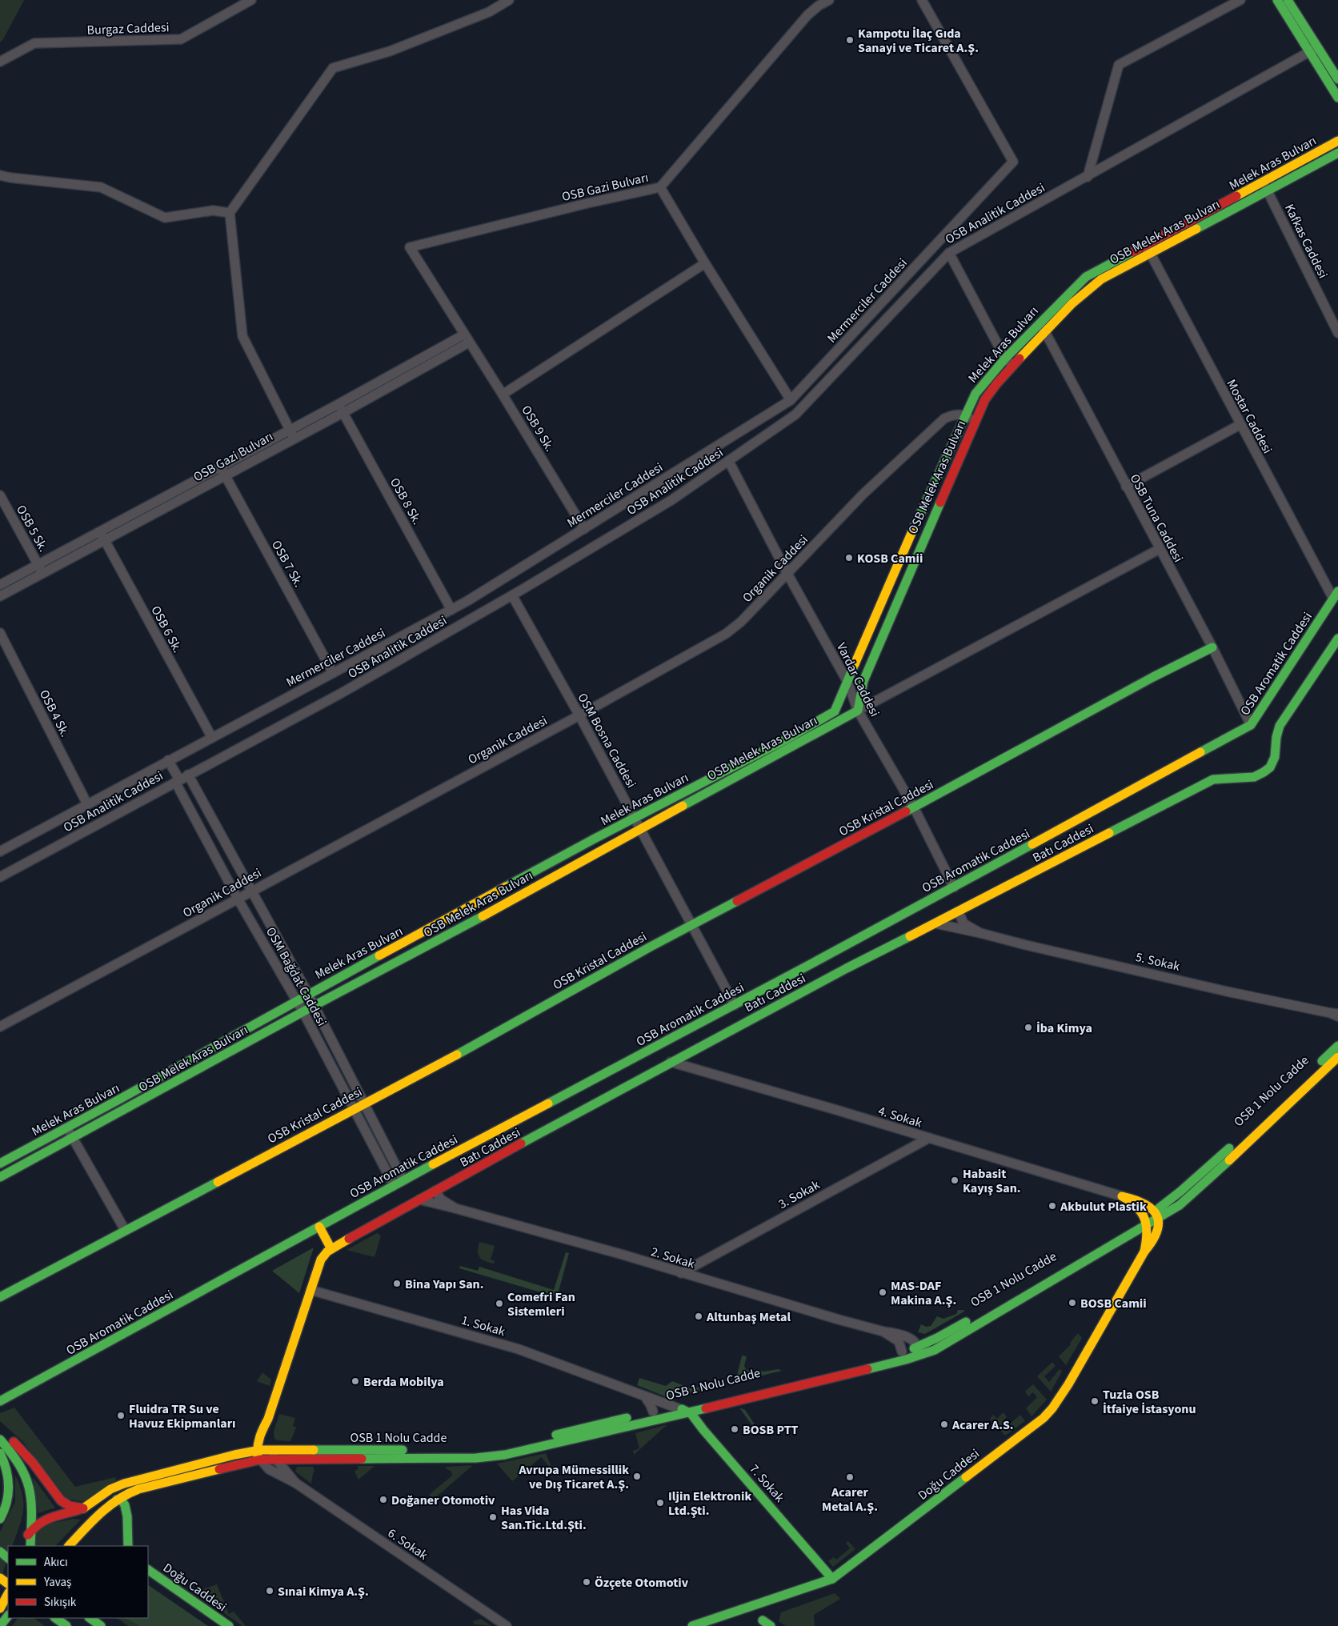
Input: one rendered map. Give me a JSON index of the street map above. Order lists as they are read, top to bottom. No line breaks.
{"streets":{"main road":["Melek Aras Bulvarı","OSB Melek Aras Bulvarı","OSB Aromatik Caddesi","OSB Kristal Caddesi","Batı Caddesi","OSB 1 Nolu Cadde","Doğu Caddesi","7. Sokak"],"street":["Burgaz Caddesi","OSB Gazi Bulvarı","OSB Analitik Caddesi","Kafkas Caddesi","Mermerciler Caddesi","Mostar Caddesi","OSB 9 Sk.","OSB 8 Sk.","OSB Tuna Caddesi","OSB 5 Sk.","OSB 7 Sk.","Organik Caddesi","OSB 6 Sk.","Vardar Caddesi","OSB 4 Sk.","OSM Bosna Caddesi","5. Sokak","OSM Bağdat Caddesi","4. Sokak","3. Sokak","2. Sokak","1. Sokak","6. Sokak"]},"crossings":[["Melek Aras Bulvarı","Kafkas Caddesi"],["Melek Aras Bulvarı","Mostar Caddesi"],["Melek Aras Bulvarı","OSB Tuna Caddesi"],["Melek Aras Bulvarı","Organik Caddesi"],["Melek Aras Bulvarı","Vardar Caddesi"],["Melek Aras Bulvarı","OSM Bosna Caddesi"],["Melek Aras Bulvarı","OSM Bağdat Caddesi"],["OSB Gazi Bulvarı","OSB 9 Sk."],["OSB Gazi Bulvarı","OSB 8 Sk."],["OSB Gazi Bulvarı","OSB 5 Sk."],["OSB Gazi Bulvarı","OSB 7 Sk."],["OSB Gazi Bulvarı","OSB 6 Sk."],["OSB Analitik Caddesi","Vardar Caddesi"],["OSB Analitik Caddesi","OSM Bosna Caddesi"],["OSB Analitik Caddesi","OSM Bağdat Caddesi"],["OSB Melek Aras Bulvarı","Kafkas Caddesi"],["OSB Melek Aras Bulvarı","Mostar Caddesi"],["OSB Melek Aras Bulvarı","OSB Tuna Caddesi"],["OSB Melek Aras Bulvarı","Vardar Caddesi"],["OSB Melek Aras Bulvarı","OSM Bosna Caddesi"],["OSB Melek Aras Bulvarı","OSM Bağdat Caddesi"],["Mermerciler Caddesi","OSB 9 Sk."],["Mermerciler Caddesi","OSB 8 Sk."],["Mermerciler Caddesi","OSB 7 Sk."],["Mermerciler Caddesi","OSB 6 Sk."],["Mermerciler Caddesi","OSB 4 Sk."],["Mermerciler Caddesi","OSM Bağdat Caddesi"],["Mostar Caddesi","OSB Aromatik Caddesi"],["OSB Tuna Caddesi","OSB Aromatik Caddesi"],["OSB Tuna Caddesi","OSB Kristal Caddesi"],["Organik Caddesi","Vardar Caddesi"],["Organik Caddesi","OSM Bosna Caddesi"],["Organik Caddesi","OSM Bağdat Caddesi"],["OSB Aromatik Caddesi","Vardar Caddesi"],["OSB Aromatik Caddesi","OSM Bosna Caddesi"],["OSB Aromatik Caddesi","OSM Bağdat Caddesi"],["Vardar Caddesi","OSB Kristal Caddesi"],["OSM Bosna Caddesi","OSB Kristal Caddesi"],["OSB Kristal Caddesi","OSM Bağdat Caddesi"],["Batı Caddesi","5. Sokak"],["Batı Caddesi","OSB 1 Nolu Cadde"],["Batı Caddesi","4. Sokak"],["Batı Caddesi","2. Sokak"],["Batı Caddesi","1. Sokak"],["Batı Caddesi","6. Sokak"],["OSB 1 Nolu Cadde","2. Sokak"],["OSB 1 Nolu Cadde","1. Sokak"],["OSB 1 Nolu Cadde","Doğu Caddesi"],["OSB 1 Nolu Cadde","7. Sokak"],["OSB 1 Nolu Cadde","6. Sokak"],["4. Sokak","3. Sokak"],["3. Sokak","2. Sokak"],["1. Sokak","7. Sokak"],["Doğu Caddesi","7. Sokak"]],"places":["Kampotu İlaç Gıda Sanayi ve Ticaret A.Ş.","KOSB Camii","İba Kimya","Habasit Kayış San.","Akbulut Plastik","Bina Yapı San.","MAS-DAF Makina A.Ş.","BOSB Camii","Comefri Fan Sistemleri","Altunbaş Metal","Berda Mobilya","Tuzla OSB İtfaiye İstasyonu","Fluidra TR Su ve Havuz Ekipmanları","Acarer A.S.","BOSB PTT","Avrupa Mümessillik ve Dış Ticaret A.Ş.","Acarer Metal A.Ş.","Doğaner Otomotiv","Iljin Elektronik Ltd.Şti.","Has Vida San.Tic.Ltd.Şti.","Özçete Otomotiv","Sınai Kimya A.Ş."],"legend":["Akıcı","Yavaş","Sıkışık"]}
